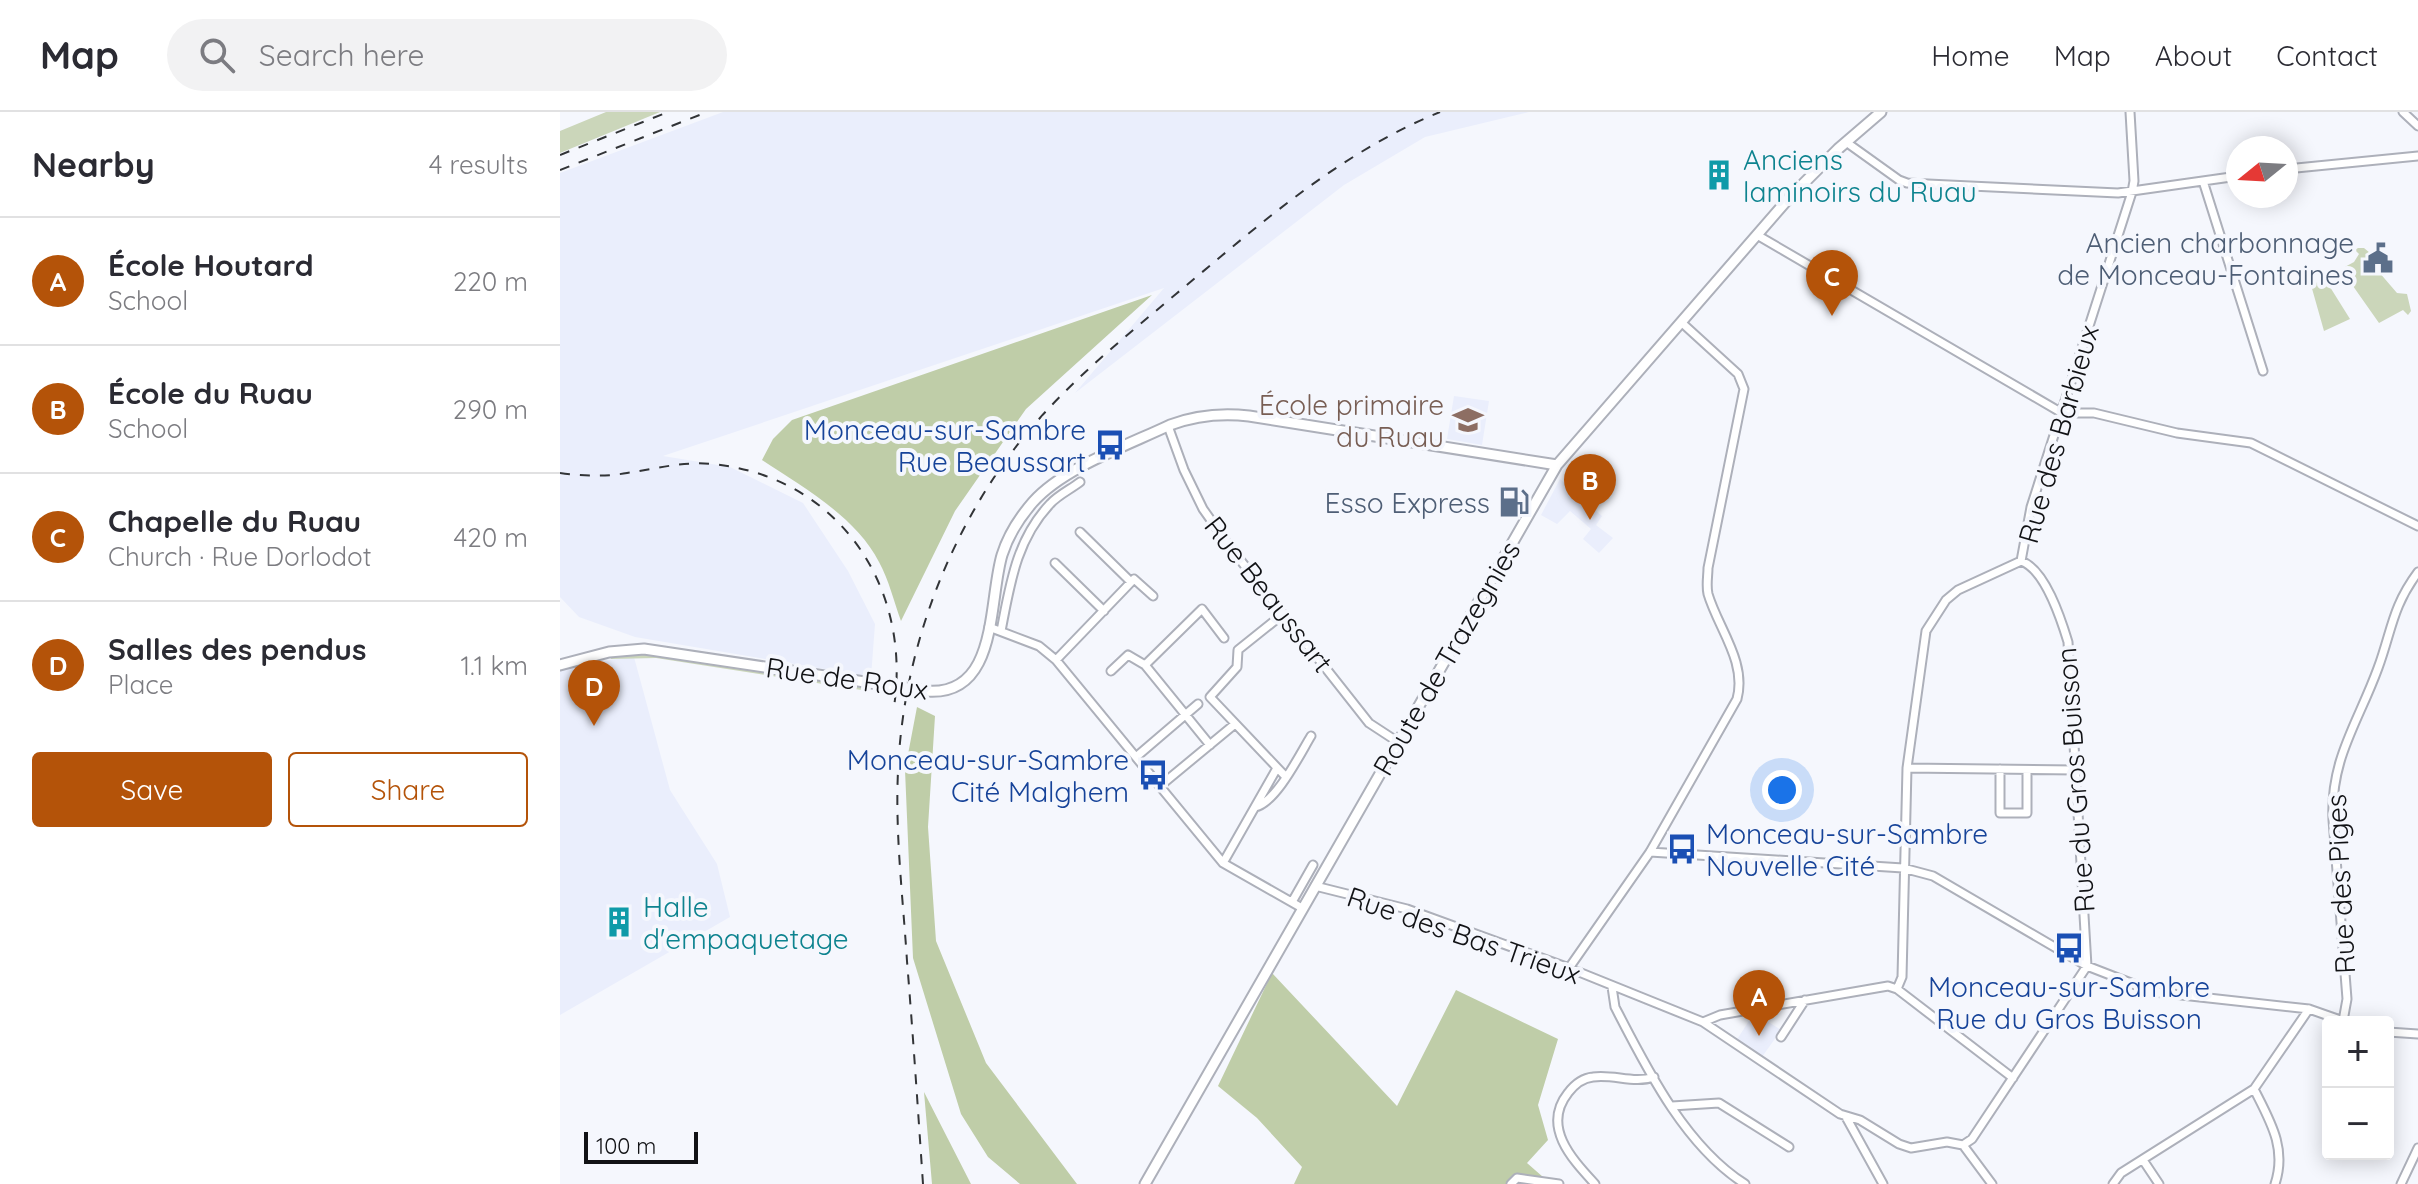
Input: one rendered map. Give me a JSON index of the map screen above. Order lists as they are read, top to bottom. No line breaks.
{"streets":{"main road":["Route de Trazegnies","Rue de Roux"],"street":["Rue des Barbieux","Rue Beaussart","Rue du Gros Buisson","Rue des Piges","Rue des Bas Trieux"]},"crossings":[["Rue des Barbieux","Rue du Gros Buisson"],["Rue Beaussart","Route de Trazegnies"],["Rue Beaussart","Rue de Roux"],["Route de Trazegnies","Rue de Roux"],["Route de Trazegnies","Rue des Bas Trieux"]],"places":{"building":["Anciens laminoirs du Ruau","Halle d'empaquetage"],"public building":["Ancien charbonnage de Monceau-Fontaines"],"school or university":["École primaire du Ruau"],"bus stop":["Monceau-sur-Sambre Rue Beaussart","Monceau-sur-Sambre Cité Malghem","Monceau-sur-Sambre Nouvelle Cité","Monceau-sur-Sambre Rue du Gros Buisson"],"fuel station":["Esso Express"]},"scale_bar":"100 m","north":"left","page":{"header":"Map","search":"Search here","nav":["Home","Map","About","Contact"],"heading":["Nearby","4 results"],"list":[{"mark":"A","name":"École Houtard","note":"School","value":"220 m"},{"mark":"B","name":"École du Ruau","note":"School","value":"290 m"},{"mark":"C","name":"Chapelle du Ruau","note":"Church · Rue Dorlodot","value":"420 m"},{"mark":"D","name":"Salles des pendus","note":"Place","value":"1.1 km"}],"pins":["C","B","D","A"],"buttons":["Save","Share"],"map_buttons":["+","−"],"scale":"100 m"}}
